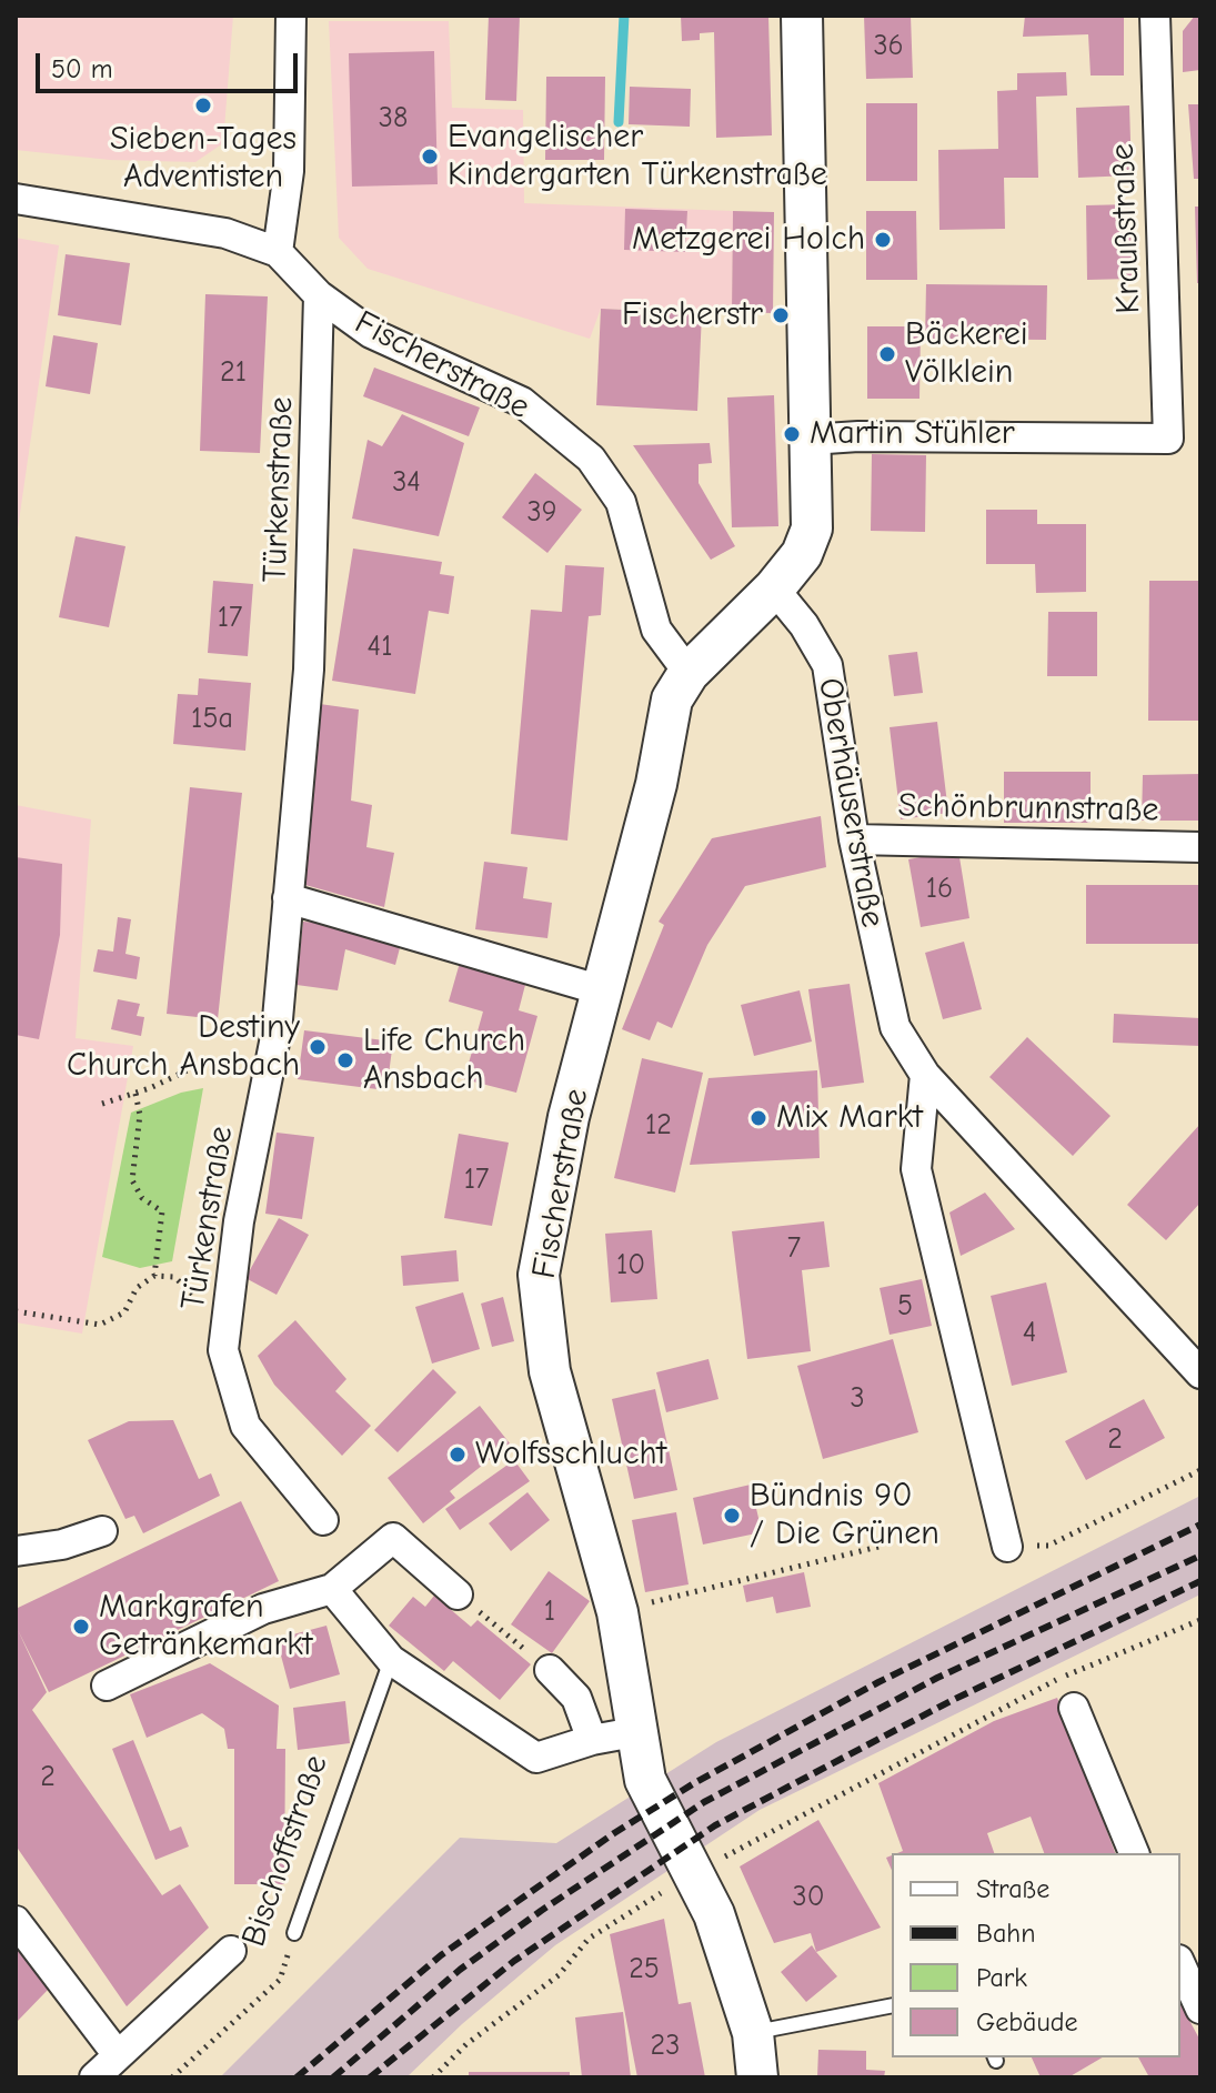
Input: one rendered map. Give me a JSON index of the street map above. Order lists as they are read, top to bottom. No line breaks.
{"streets":{"street":["Kraußstraße","Fischerstraße","Türkenstraße","Oberhäuserstraße","Schönbrunnstraße"],"lane":["Bischoffstraße"]},"crossings":[["Fischerstraße","Türkenstraße"],["Fischerstraße","Oberhäuserstraße"],["Oberhäuserstraße","Schönbrunnstraße"]],"places":["Sieben-Tages Adventisten","Evangelischer Kindergarten Türkenstraße","Metzgerei Holch","Fischerstr","Bäckerei Völklein","Martin Stühler","Destiny Church Ansbach","Life Church Ansbach","Mix Markt","Wolfsschlucht","Bündnis 90 / Die Grünen","Markgrafen Getränkemarkt"],"house_numbers":["36","38","21","34","39","17","41","15a","16","12","17","7","10","5","4","3","2","1","2","30","25","23"],"legend":["Straße","Bahn","Park","Gebäude"],"scale_bar":"50 m"}
